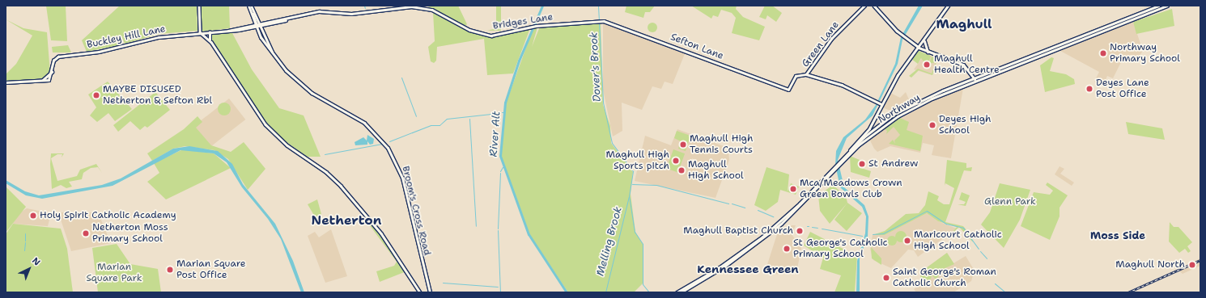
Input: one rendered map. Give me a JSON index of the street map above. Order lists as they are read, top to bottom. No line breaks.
{"streets":{"main road":["Bridges Lane","Buckley Hill Lane","Green Lane","Sefton Lane","Northway","Broom's Cross Road"]},"crossings":[["Bridges Lane","Buckley Hill Lane"],["Bridges Lane","Sefton Lane"],["Buckley Hill Lane","Broom's Cross Road"],["Green Lane","Sefton Lane"]],"districts":["Maghull","Netherton","Moss Side","Kennessee Green"],"water":["Dover's Brook","River Alt","Melling Brook"],"parks":["Glenn Park","Marian Square Park"],"places":["Northway Primary School","Maghull Health Centre","Deyes Lane Post Office","MAYBE DISUSED Netherton & Sefton Rbl","Deyes High School","Maghull High Tennis Courts","Maghull High Sports pitch","St Andrew","Maghull High School","Mca/Meadows Crown Green Bowls Club","Holy Spirit Catholic Academy","Maghull Baptist Church","Netherton Moss Primary School","Maricourt Catholic High School","St George's Catholic Primary School","Maghull North","Marian Square Post Office","Saint George's Roman Catholic Church"],"north":"top right"}
